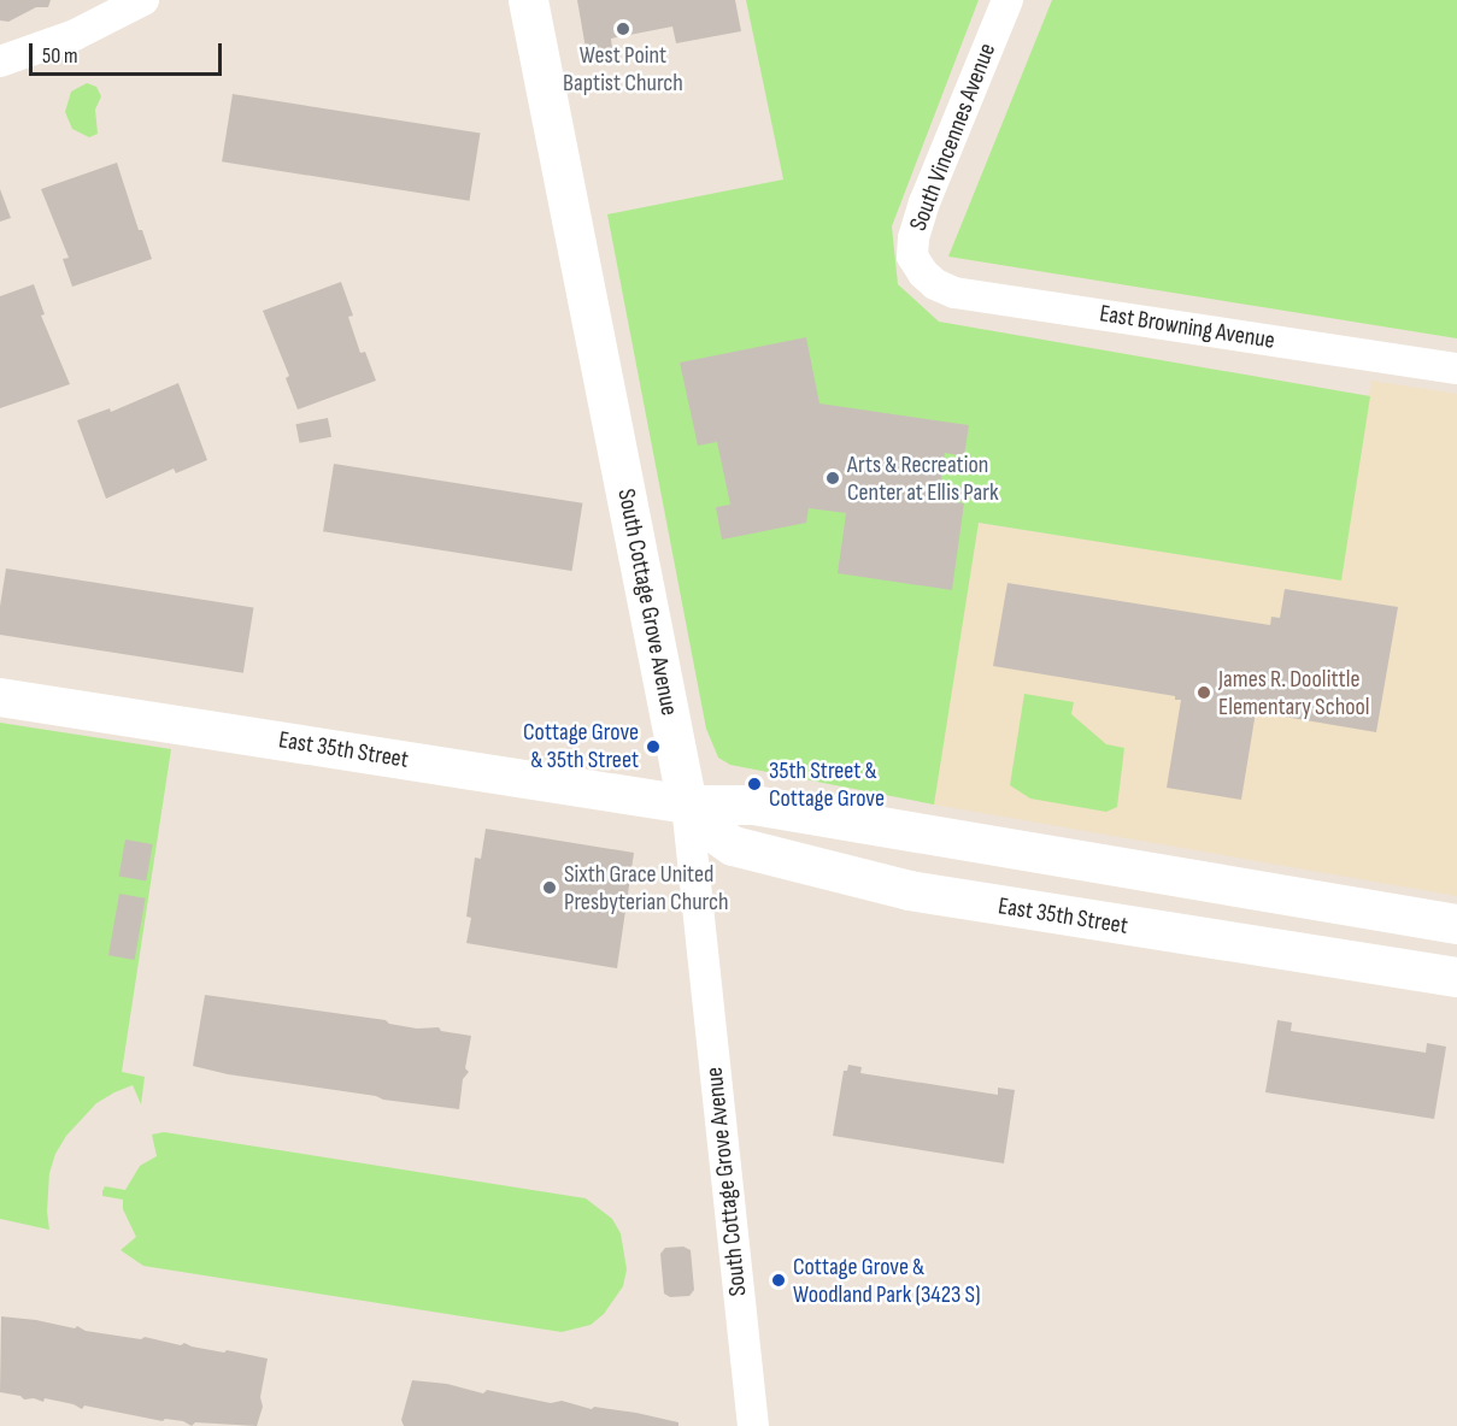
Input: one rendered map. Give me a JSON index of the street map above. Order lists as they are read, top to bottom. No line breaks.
{"streets":{"main road":["South Cottage Grove Avenue","East 35th Street"],"street":["South Vincennes Avenue","East Browning Avenue"]},"crossings":[["South Vincennes Avenue","East Browning Avenue"],["South Cottage Grove Avenue","East 35th Street"]],"places":["West Point Baptist Church","Arts & Recreation Center at Ellis Park","James R. Doolittle Elementary School","Cottage Grove & 35th Street","35th Street & Cottage Grove","Sixth Grace United Presbyterian Church","Cottage Grove & Woodland Park (3423 S)"],"scale_bar":"50 m"}
